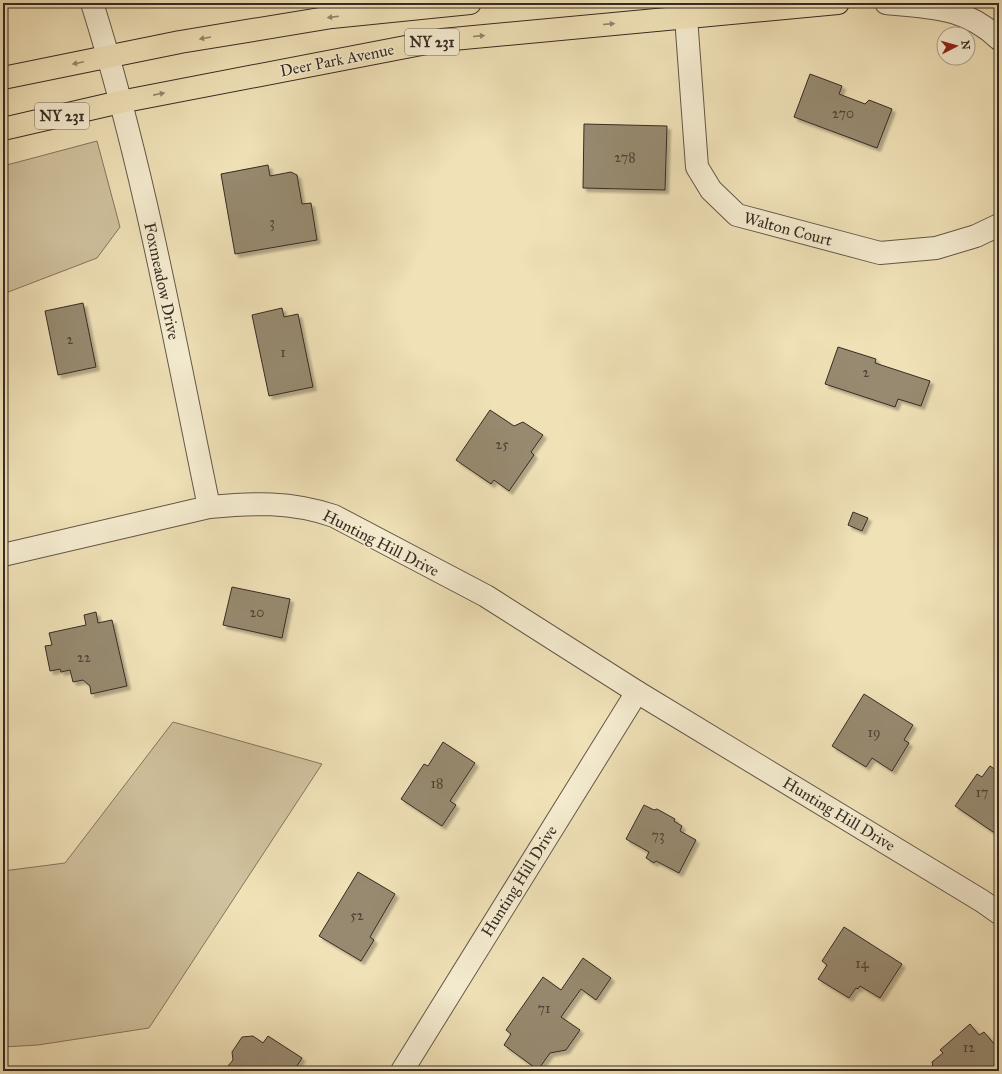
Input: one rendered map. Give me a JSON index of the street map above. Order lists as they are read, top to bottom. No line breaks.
{"streets":{"main road":["NY 231","Deer Park Avenue"],"street":["Walton Court","Foxmeadow Drive","Hunting Hill Drive"]},"crossings":[["NY 231","Foxmeadow Drive"],["Deer Park Avenue","Walton Court"],["Deer Park Avenue","Foxmeadow Drive"],["Foxmeadow Drive","Hunting Hill Drive"]],"house_numbers":["270","278","3","2","1","2","25","20","22","19","18","17","73","52","14","71","12"],"north":"right"}
